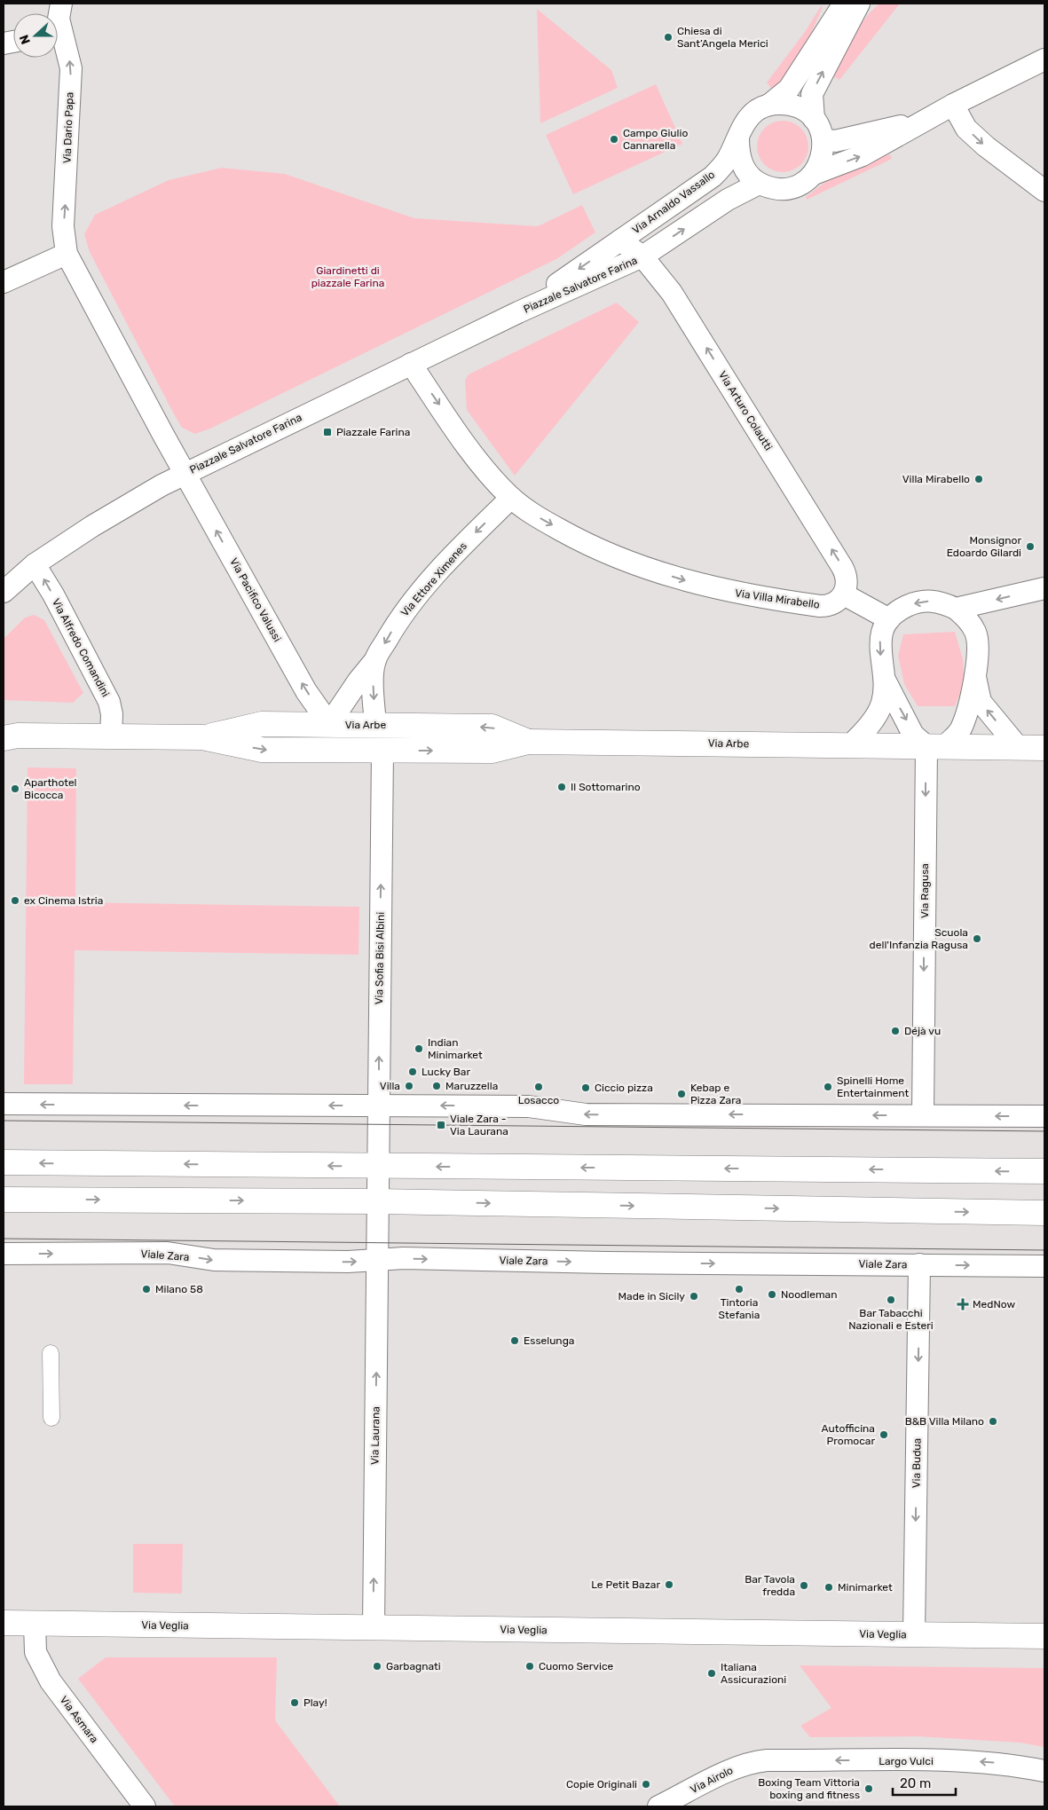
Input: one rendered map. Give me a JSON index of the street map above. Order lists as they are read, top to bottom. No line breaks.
{"streets":{"street":["Via Dario Papa","Via Arnaldo Vassallo","Piazzale Salvatore Farina","Via Arturo Colautti","Via Ettore Ximenes","Via Villa Mirabello","Via Pacifico Valussi","Via Alfredo Comandini","Via Arbe","Via Ragusa","Via Sofia Bisi Albini","Viale Zara","Via Laurana","Via Budua","Via Veglia","Via Asmara","Largo Vulci","Via Airolo"]},"crossings":[["Via Dario Papa","Piazzale Salvatore Farina"],["Via Arnaldo Vassallo","Piazzale Salvatore Farina"],["Via Arnaldo Vassallo","Via Arturo Colautti"],["Piazzale Salvatore Farina","Via Arturo Colautti"],["Piazzale Salvatore Farina","Via Pacifico Valussi"],["Via Arturo Colautti","Via Villa Mirabello"],["Via Ettore Ximenes","Via Villa Mirabello"],["Via Ettore Ximenes","Via Arbe"],["Via Pacifico Valussi","Via Arbe"],["Via Alfredo Comandini","Via Arbe"],["Via Arbe","Via Ragusa"],["Via Arbe","Via Sofia Bisi Albini"],["Viale Zara","Via Laurana"],["Viale Zara","Via Budua"],["Via Laurana","Via Veglia"],["Via Budua","Via Veglia"],["Via Veglia","Via Asmara"],["Largo Vulci","Via Airolo"]],"one_way":["Via Dario Papa","Via Arturo Colautti","Via Ettore Ximenes","Via Villa Mirabello","Via Pacifico Valussi","Via Alfredo Comandini","Via Ragusa","Via Sofia Bisi Albini","Via Laurana","Via Budua","Largo Vulci"],"parks":["Giardinetti di piazzale Farina"],"places":{"other":["Chiesa di Sant’Angela Merici","Campo Giulio Cannarella","Villa Mirabello","Monsignor Edoardo Gilardi","Il Sottomarino","Aparthotel Bicocca","ex Cinema Istria","Scuola dell'Infanzia Ragusa","Déjà vu","Indian Minimarket","Lucky Bar","Villa","Maruzzella","Losacco","Spinelli Home Entertainment","Ciccio pizza","Kebap e Pizza Zara","Milano 58","Tintoria Stefania","Noodleman","Made in Sicily","Bar Tabacchi Nazionali e Esteri","Esselunga","B&B Villa Milano","Autofficina Promocar","Le Petit Bazar","Bar Tavola fredda","Minimarket","Garbagnati","Cuomo Service","Italiana Assicurazioni","Play!","Copie Originali","Boxing Team Vittoria boxing and fitness"],"transit":["Piazzale Farina","Viale Zara - Via Laurana"],"health":["MedNow"]},"scale_bar":"20 m","north":"left"}
